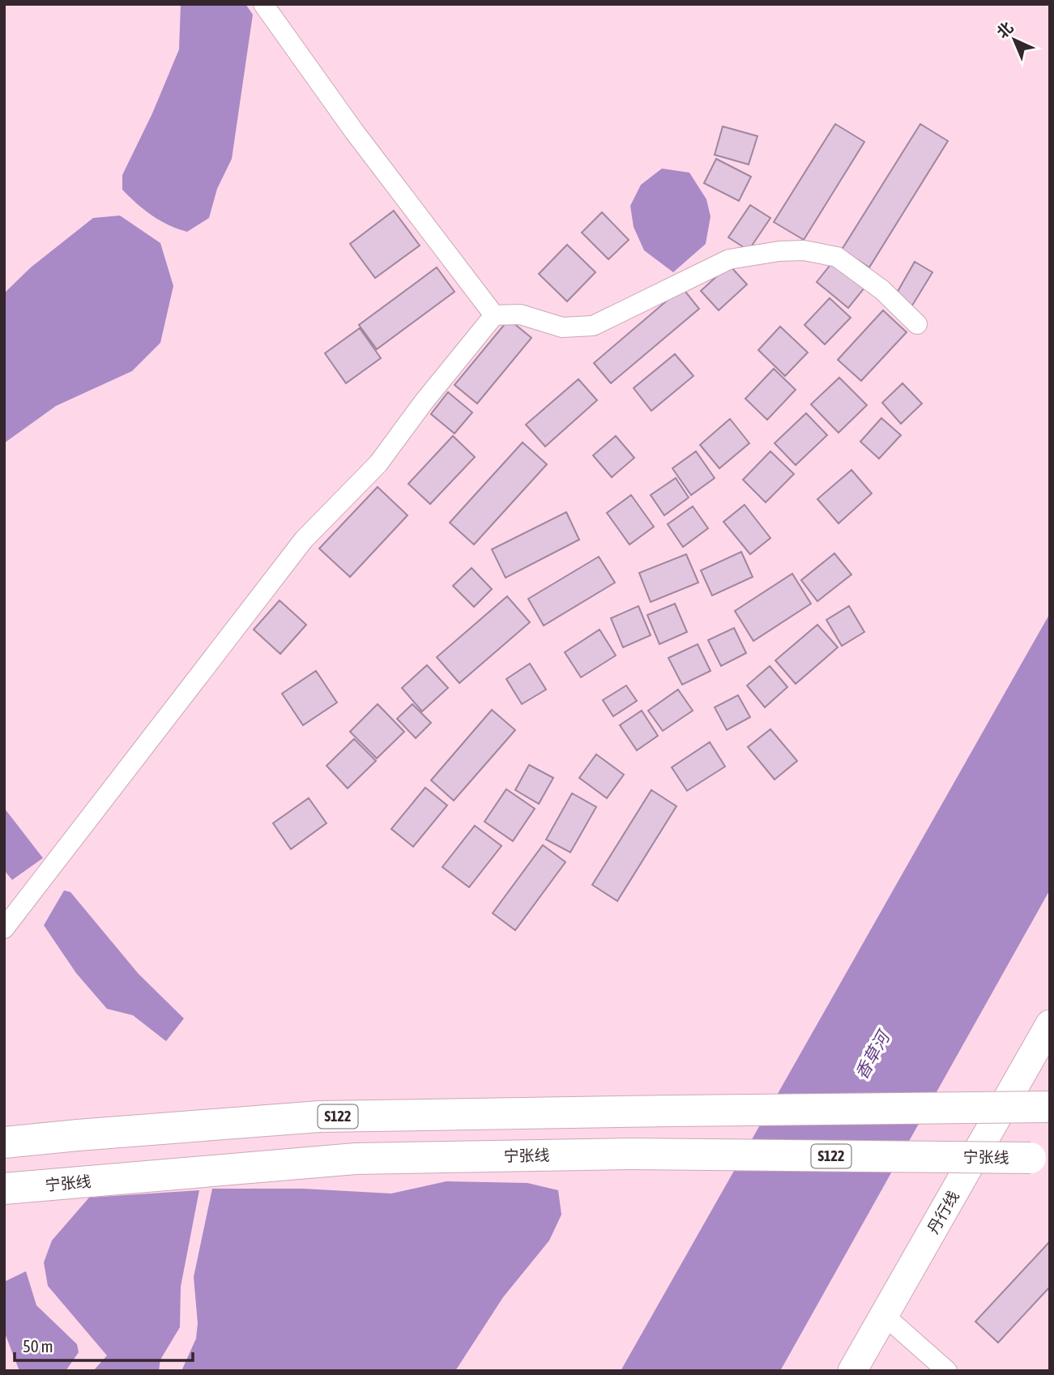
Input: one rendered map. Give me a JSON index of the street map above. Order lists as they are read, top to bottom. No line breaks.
{"streets":{"main road":["S122","宁张线","丹行线"]},"water":["香草河"],"scale_bar":"50 m","north":"top left"}
